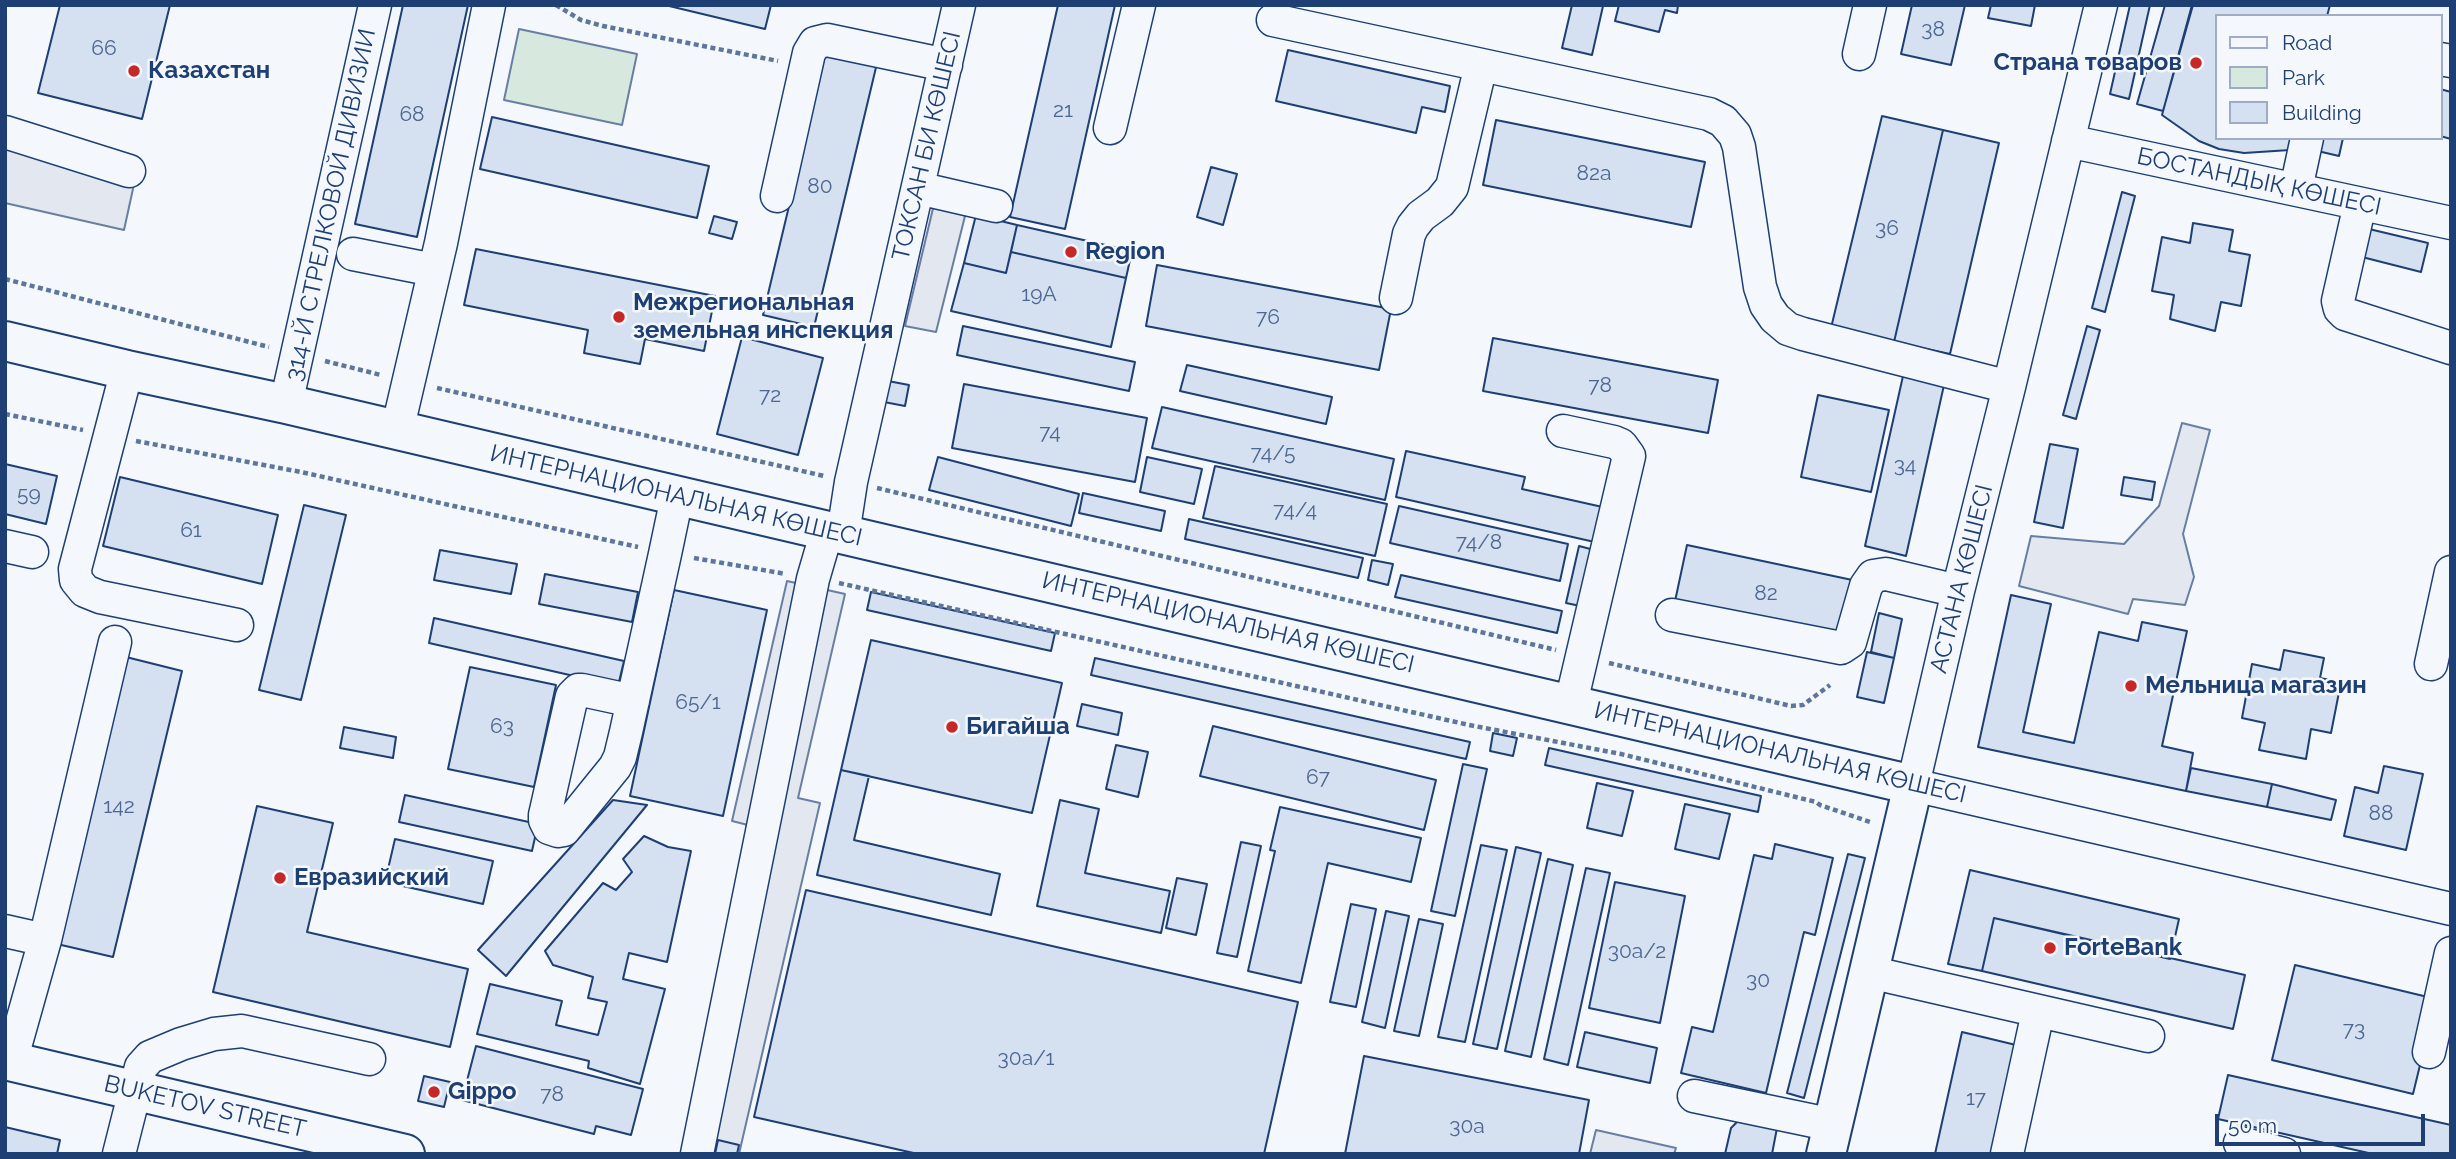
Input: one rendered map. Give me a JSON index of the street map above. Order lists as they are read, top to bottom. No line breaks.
{"streets":{"main road":["ИНТЕРНАЦИОНАЛЬНАЯ КӨШЕСІ","АСТАНА КӨШЕСІ","BUKETOV STREET"],"street":["ТОКСАН БИ КӨШЕСІ","БОСТАНДЫҚ КӨШЕСІ","314-Й СТРЕЛКОВОЙ ДИВИЗИИ"]},"crossings":[["ТОКСАН БИ КӨШЕСІ","ИНТЕРНАЦИОНАЛЬНАЯ КӨШЕСІ"],["БОСТАНДЫҚ КӨШЕСІ","АСТАНА КӨШЕСІ"],["314-Й СТРЕЛКОВОЙ ДИВИЗИИ","ИНТЕРНАЦИОНАЛЬНАЯ КӨШЕСІ"],["ИНТЕРНАЦИОНАЛЬНАЯ КӨШЕСІ","АСТАНА КӨШЕСІ"]],"places":["Страна товаров","Казахстан","Region","Межрегиональная земельная инспекция","Мельница магазин","Бигайша","Евразийский","ForteBank","Gippo"],"house_numbers":["38","66","21","68","82а","80","36","19А","76","78","72","74","74/5","34","59","74/4","61","74/8","82","65/1","63","67","142","88","30а/2","30","73","30а/1","78","17","30а"],"legend":["Road","Park","Building"],"scale_bar":"50 m"}
